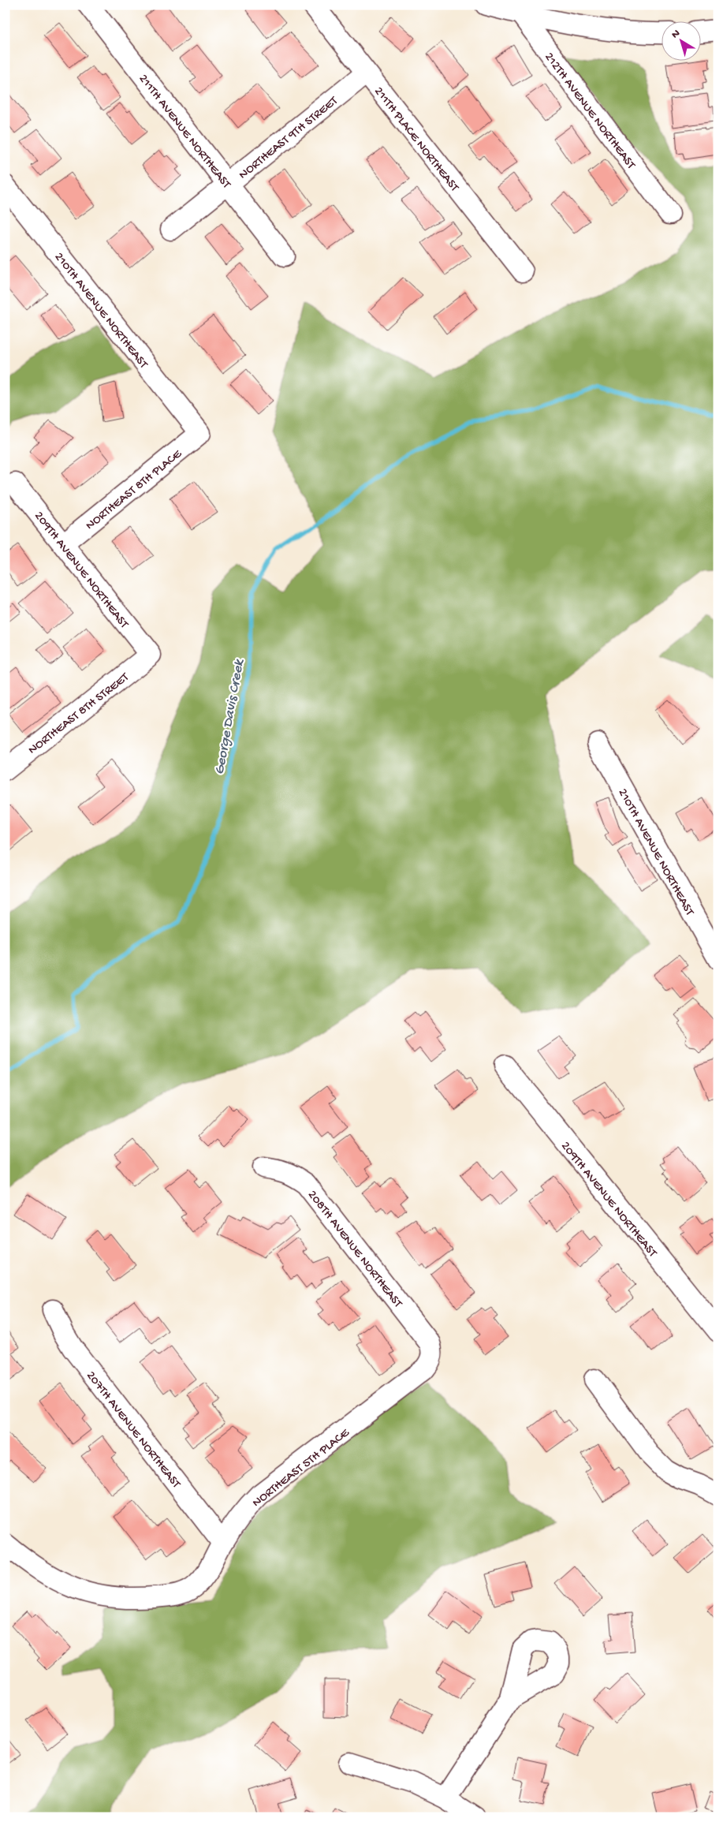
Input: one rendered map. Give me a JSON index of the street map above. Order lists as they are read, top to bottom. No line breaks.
{"streets":{"street":["212TH AVENUE NORTHEAST","211TH AVENUE NORTHEAST","NORTHEAST 9TH STREET","211TH PLACE NORTHEAST","210TH AVENUE NORTHEAST","NORTHEAST 8TH PLACE","209TH AVENUE NORTHEAST","NORTHEAST 8TH STREET","208TH AVENUE NORTHEAST","207TH AVENUE NORTHEAST","NORTHEAST 5TH PLACE"]},"crossings":[["211TH AVENUE NORTHEAST","NORTHEAST 9TH STREET"],["NORTHEAST 9TH STREET","211TH PLACE NORTHEAST"],["210TH AVENUE NORTHEAST","NORTHEAST 8TH PLACE"],["NORTHEAST 8TH PLACE","209TH AVENUE NORTHEAST"],["209TH AVENUE NORTHEAST","NORTHEAST 8TH STREET"],["208TH AVENUE NORTHEAST","NORTHEAST 5TH PLACE"],["207TH AVENUE NORTHEAST","NORTHEAST 5TH PLACE"]],"water":["George Davis Creek"],"north":"top left"}
